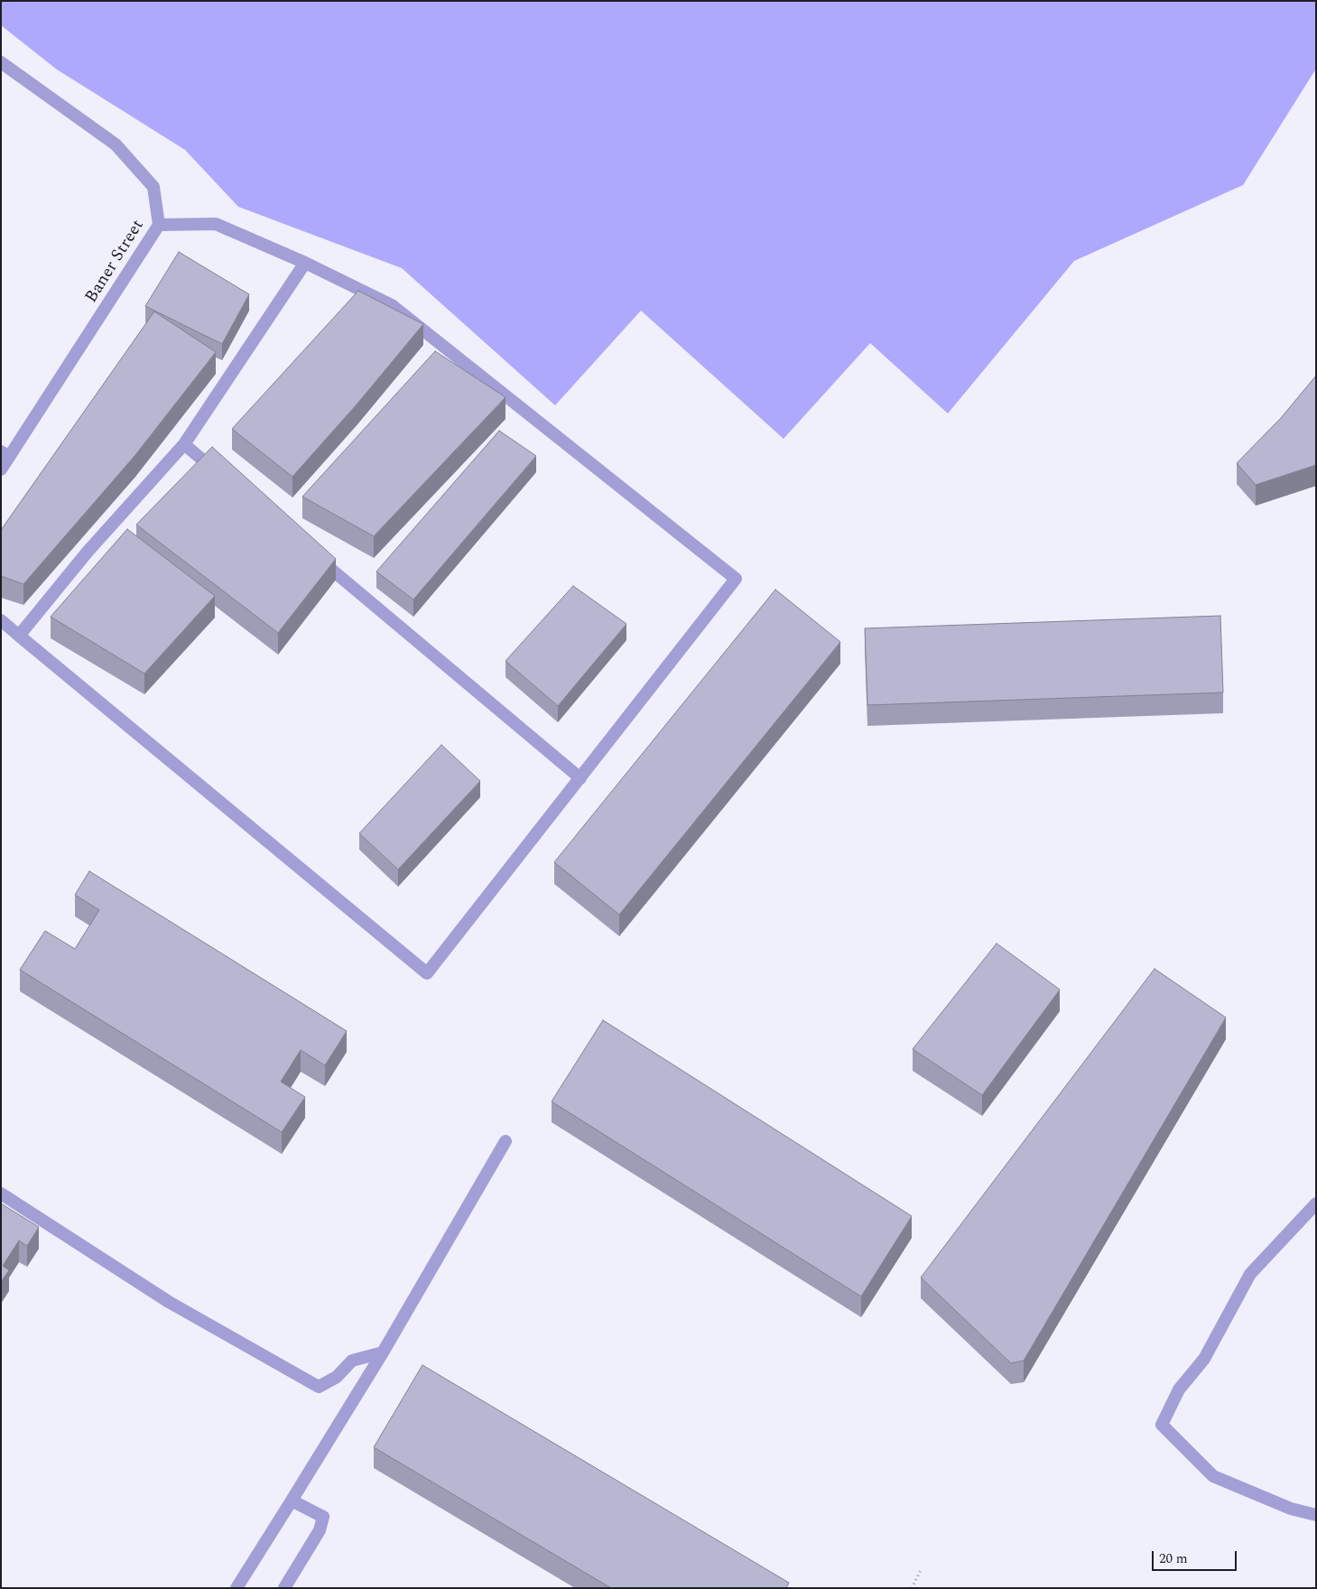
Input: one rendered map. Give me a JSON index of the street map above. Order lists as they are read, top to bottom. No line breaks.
{"streets":{"street":["Baner Street"]},"scale_bar":"20 m"}
